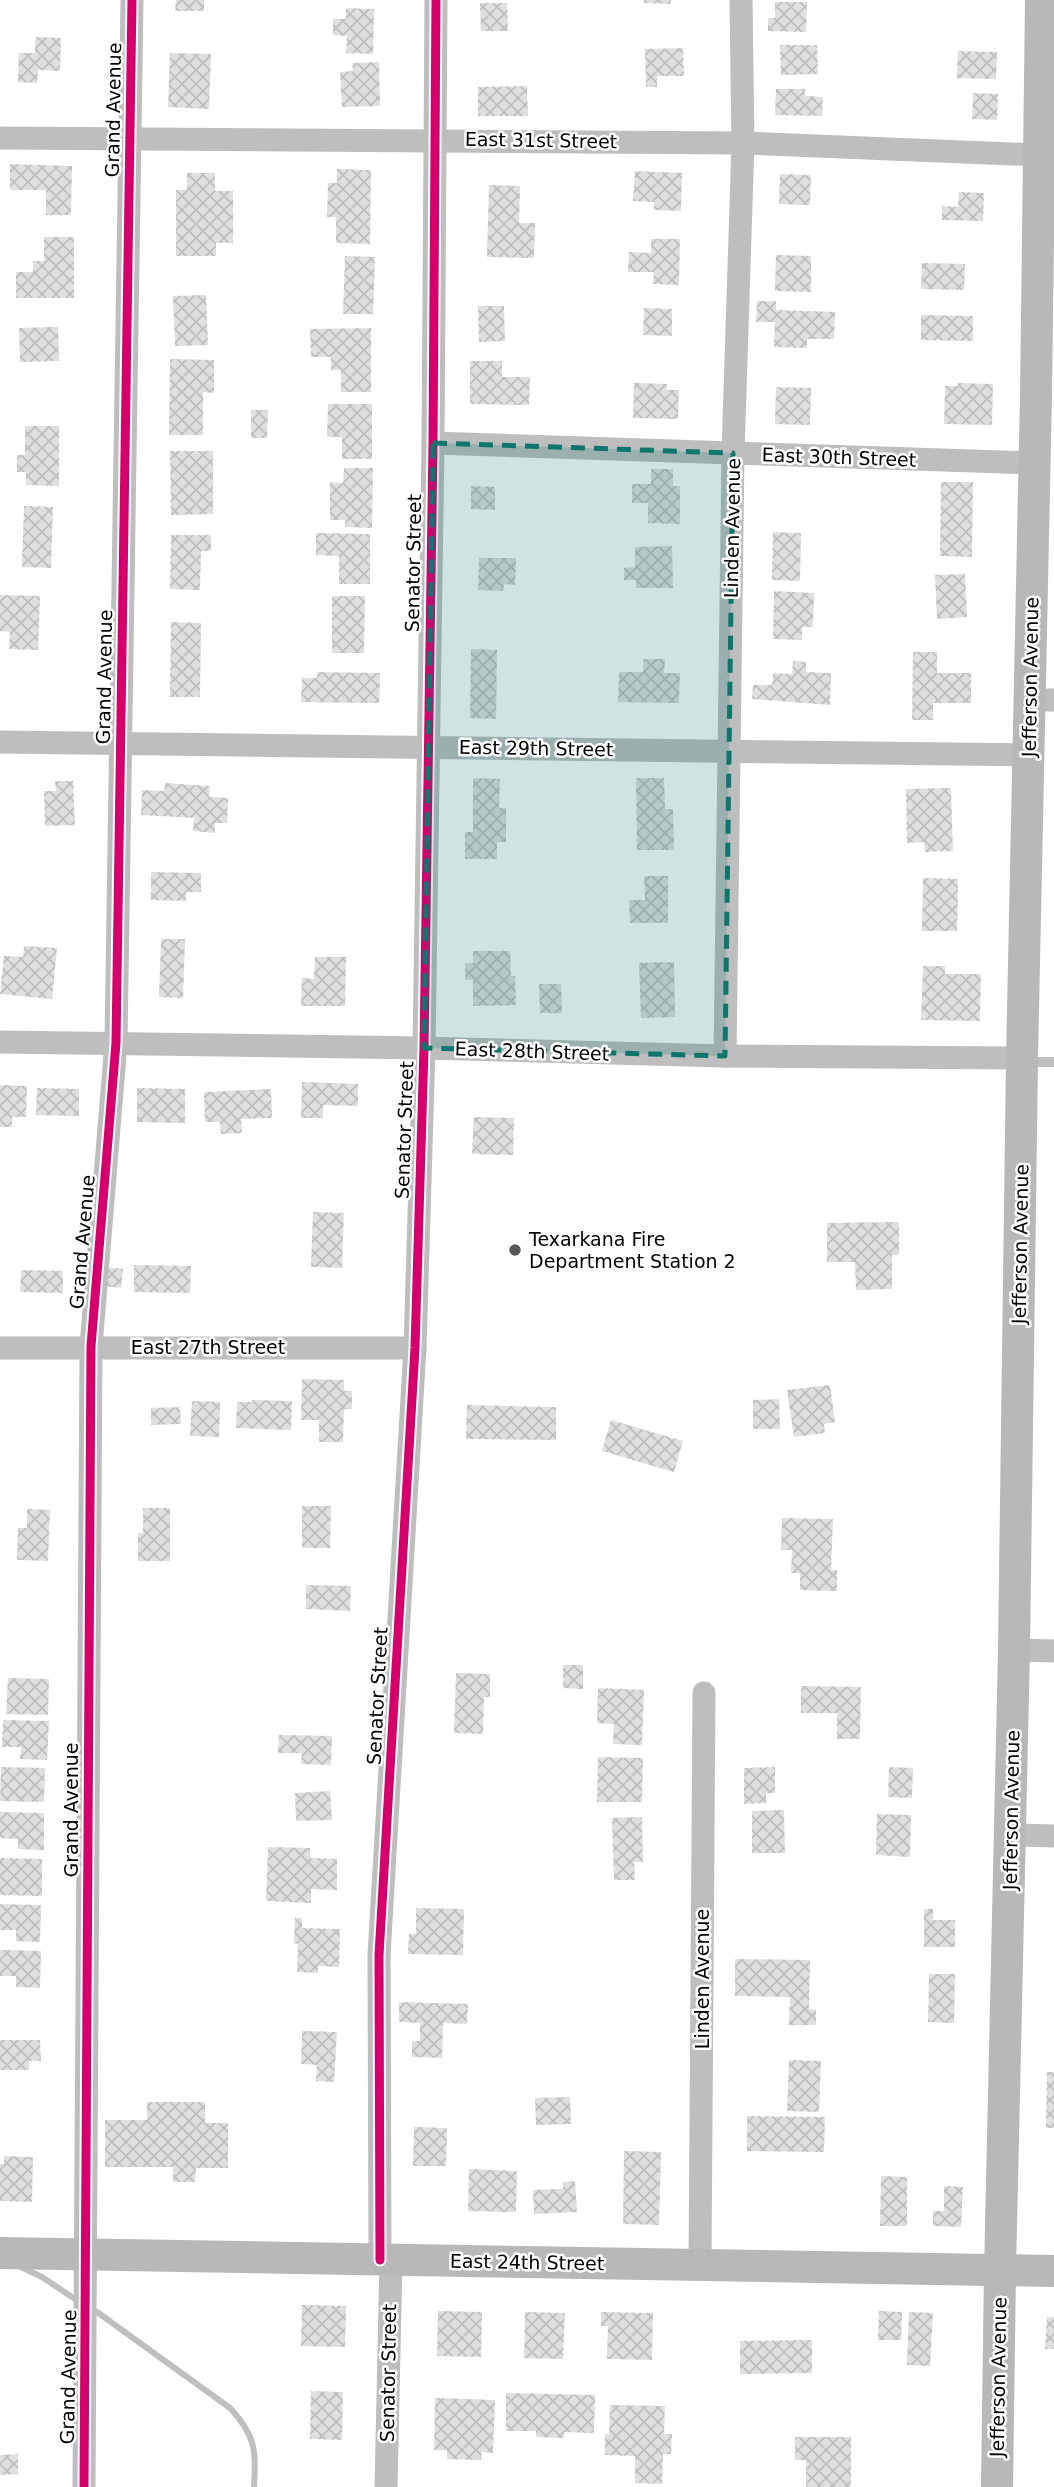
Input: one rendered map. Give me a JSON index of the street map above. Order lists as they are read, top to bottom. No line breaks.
{"streets":{"main road":["Jefferson Avenue","East 24th Street"],"street":["Grand Avenue","East 31st Street","East 30th Street","Linden Avenue","Senator Street","East 29th Street","East 28th Street","East 27th Street"]},"crossings":[["Grand Avenue","East 31st Street"],["Grand Avenue","East 29th Street"],["Grand Avenue","East 28th Street"],["Grand Avenue","East 27th Street"],["Grand Avenue","East 24th Street"],["East 31st Street","Linden Avenue"],["East 31st Street","Senator Street"],["East 31st Street","Jefferson Avenue"],["East 30th Street","Linden Avenue"],["East 30th Street","Senator Street"],["East 30th Street","Jefferson Avenue"],["Linden Avenue","East 29th Street"],["Linden Avenue","East 28th Street"],["Linden Avenue","East 24th Street"],["Senator Street","East 29th Street"],["Senator Street","East 28th Street"],["Senator Street","East 27th Street"],["Senator Street","East 24th Street"],["Jefferson Avenue","East 29th Street"],["Jefferson Avenue","East 28th Street"],["Jefferson Avenue","East 24th Street"]],"places":["Texarkana Fire Department Station 2"]}
